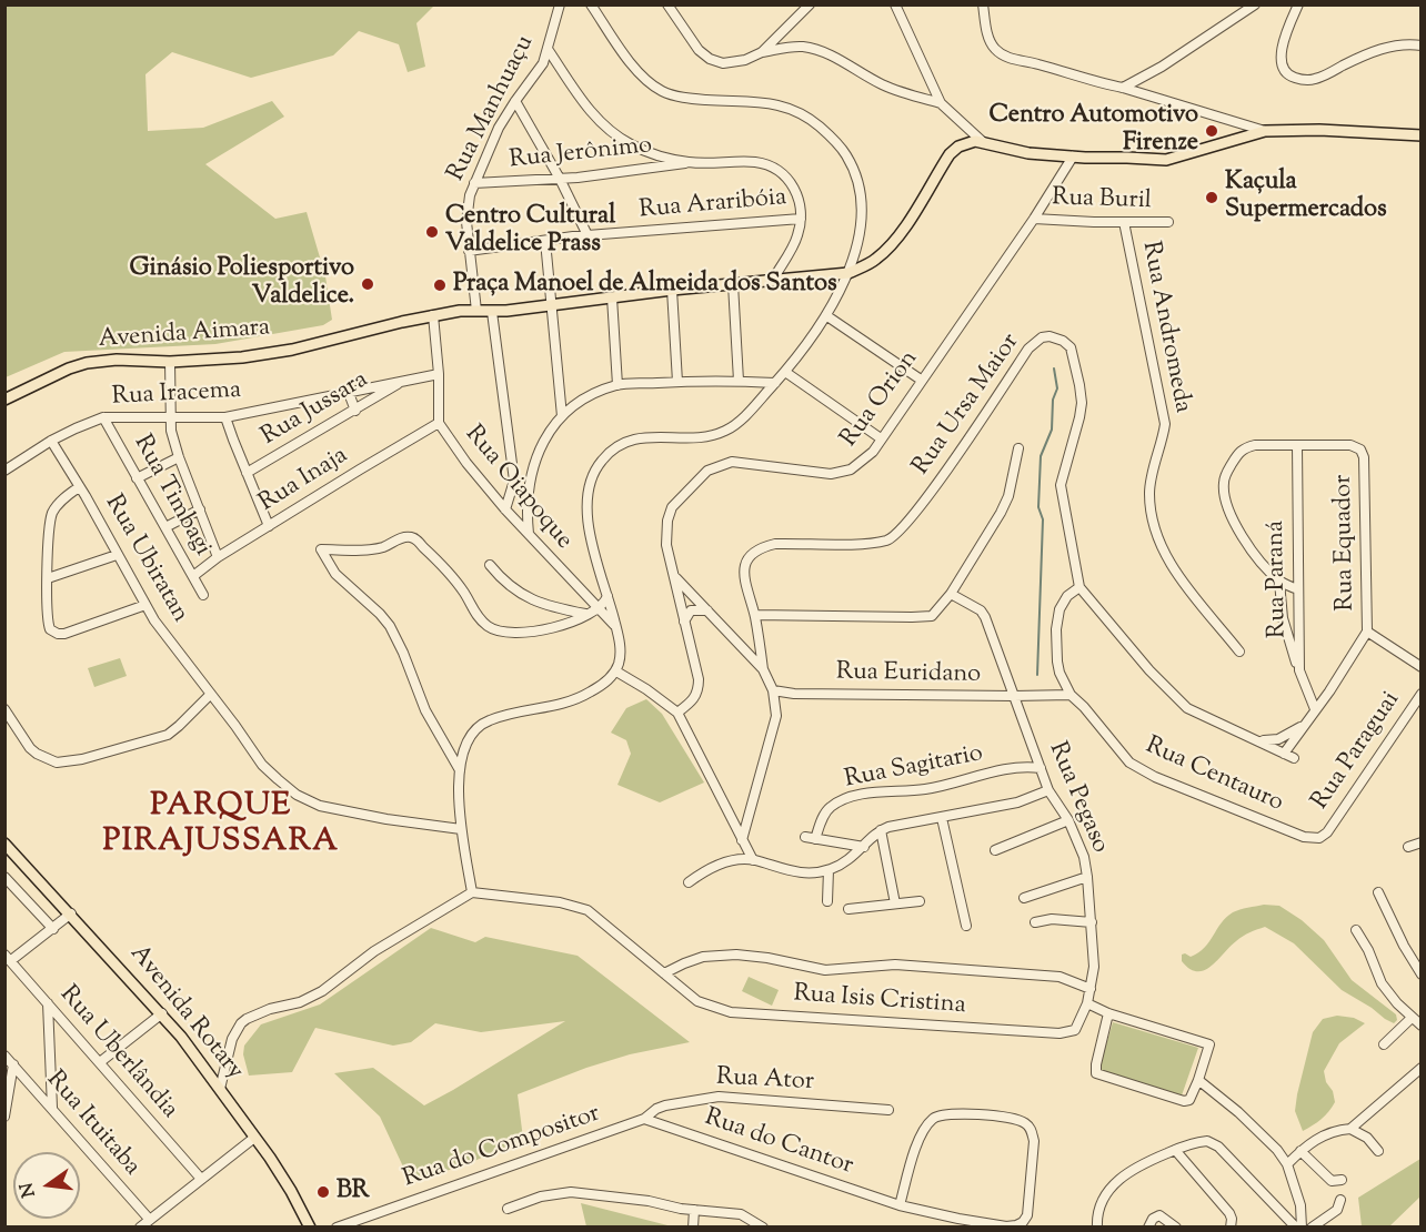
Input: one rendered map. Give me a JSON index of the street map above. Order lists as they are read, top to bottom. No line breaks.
{"streets":{"main road":["Avenida Aimara","Avenida Rotary"],"street":["Rua Manhuaçu","Rua Jerônimo","Rua Buril","Rua Araribóia","Rua Andromeda","Rua Iracema","Rua Orion","Rua Ursa Maior","Rua Jussara","Rua Inaja","Rua Oiapoque","Rua Timbagi","Rua Equador","Rua Ubiratan","Rua Paraná","Rua Euridano","Rua Paraguai","Rua Sagitario","Rua Centauro","Rua Pegaso","Rua Isis Cristina","Rua Uberlândia","Rua Ator","Rua Ituitaba","Rua do Cantor","Rua do Compositor"]},"crossings":[["Rua Manhuaçu","Rua Jerônimo"],["Rua Manhuaçu","Rua Araribóia"],["Rua Manhuaçu","Avenida Aimara"],["Rua Buril","Rua Andromeda"],["Rua Buril","Rua Orion"],["Avenida Aimara","Rua Oiapoque"],["Rua Iracema","Rua Jussara"],["Rua Iracema","Rua Oiapoque"],["Rua Iracema","Rua Timbagi"],["Rua Iracema","Rua Ubiratan"],["Rua Inaja","Rua Oiapoque"],["Rua Inaja","Rua Timbagi"],["Rua Equador","Rua Paraná"],["Rua Euridano","Rua Centauro"],["Rua Euridano","Rua Pegaso"],["Rua Paraguai","Rua Centauro"],["Rua Sagitario","Rua Pegaso"],["Rua Pegaso","Rua Isis Cristina"],["Rua Ator","Rua do Cantor"],["Rua Ator","Rua do Compositor"],["Rua do Cantor","Rua do Compositor"]],"districts":["PARQUE PIRAJUSSARA"],"places":["Centro Automotivo Firenze","Kaçula Supermercados","Centro Cultural Valdelice Prass","Ginásio Poliesportivo Valdelice.","Praça Manoel de Almeida dos Santos","BR"],"north":"left"}
